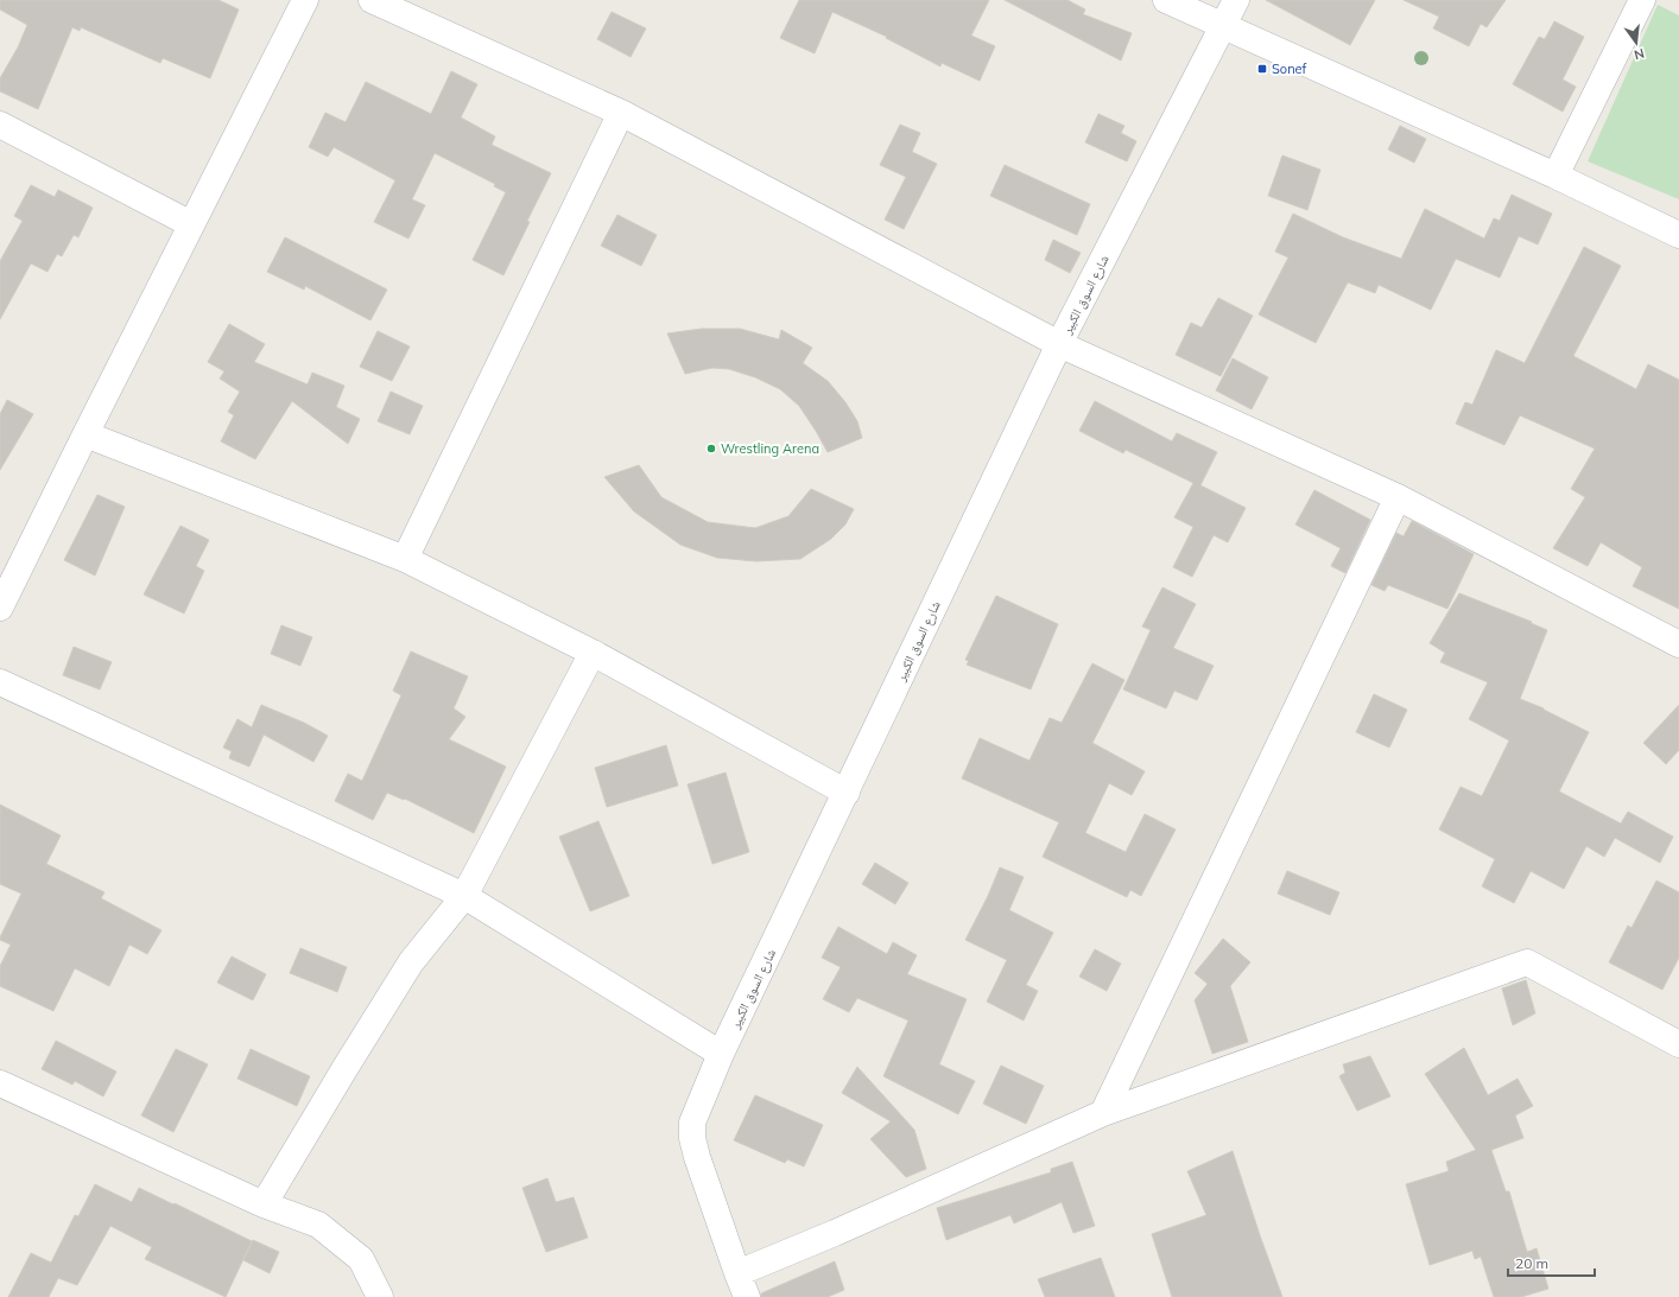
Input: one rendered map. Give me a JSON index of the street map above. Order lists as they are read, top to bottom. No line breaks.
{"streets":{"street":["شارع السوق الكبير"]},"places":{"transit":["Sonef"],"other":["Wrestling Arena"]},"scale_bar":"20 m","north":"bottom"}
